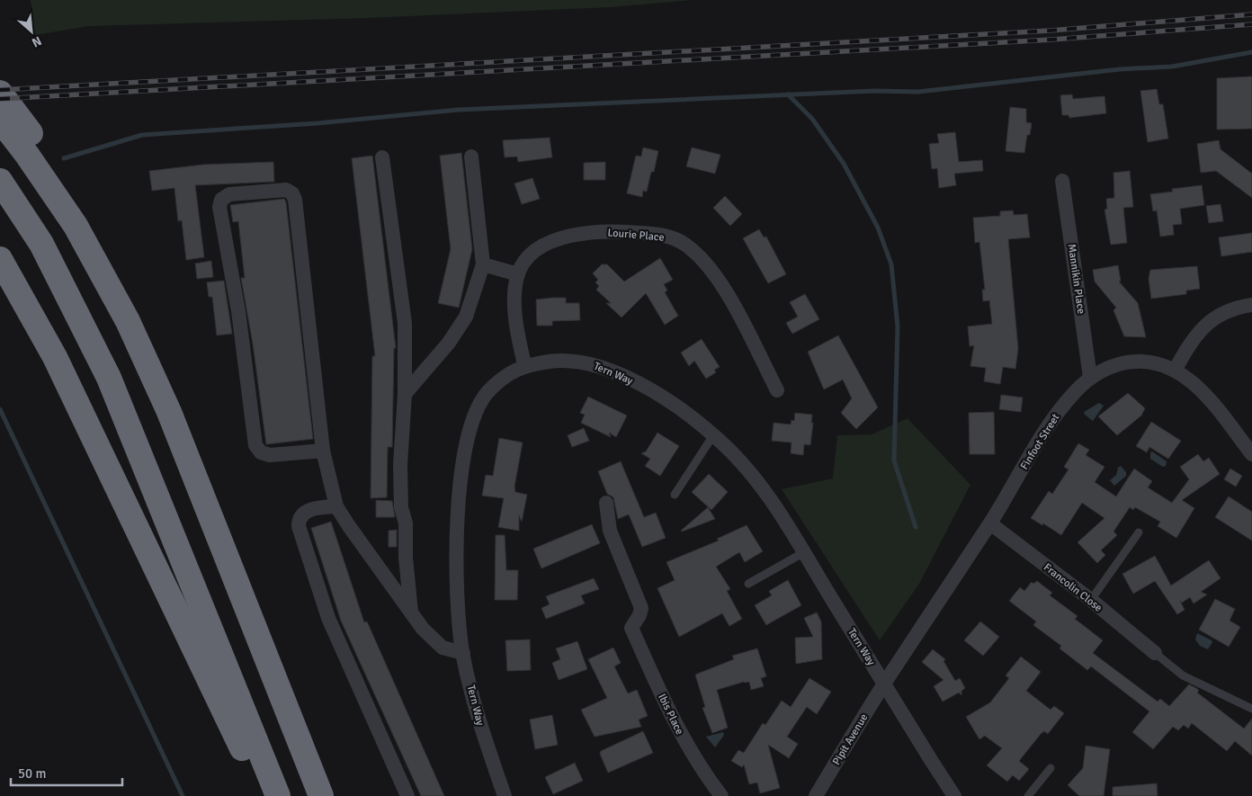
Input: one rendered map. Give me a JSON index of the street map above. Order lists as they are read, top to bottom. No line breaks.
{"streets":{"street":["Lourie Place","Mannikin Place","Tern Way","Finfoot Street","Francolin Close","Ibis Place","Pipit Avenue"]},"crossings":[["Lourie Place","Tern Way"],["Mannikin Place","Finfoot Street"],["Tern Way","Finfoot Street"],["Tern Way","Pipit Avenue"],["Finfoot Street","Francolin Close"],["Finfoot Street","Pipit Avenue"]],"scale_bar":"50 m","north":"bottom right"}
